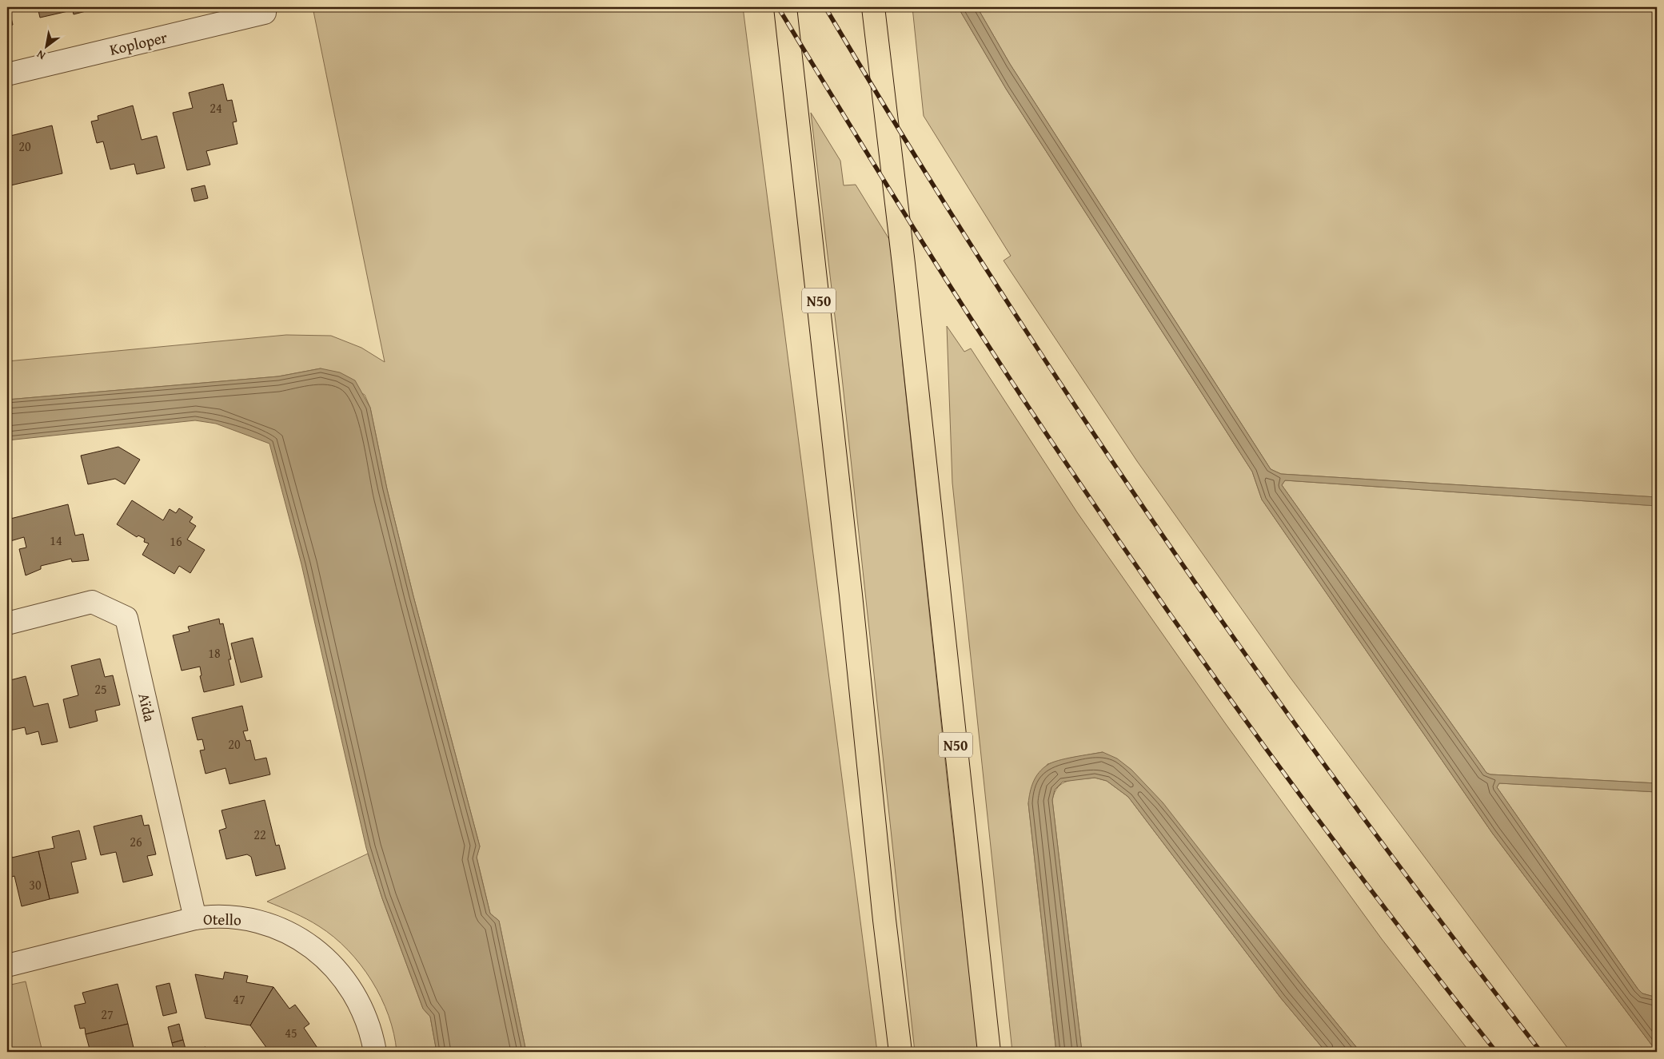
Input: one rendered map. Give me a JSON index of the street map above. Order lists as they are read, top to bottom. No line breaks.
{"streets":{"highway":["N50"],"street":["Koploper","Aïda","Otello"]},"crossings":[["Aïda","Otello"]],"house_numbers":["24","20","14","16","18","25","20","22","26","30","47","27","45"],"north":"bottom left"}
